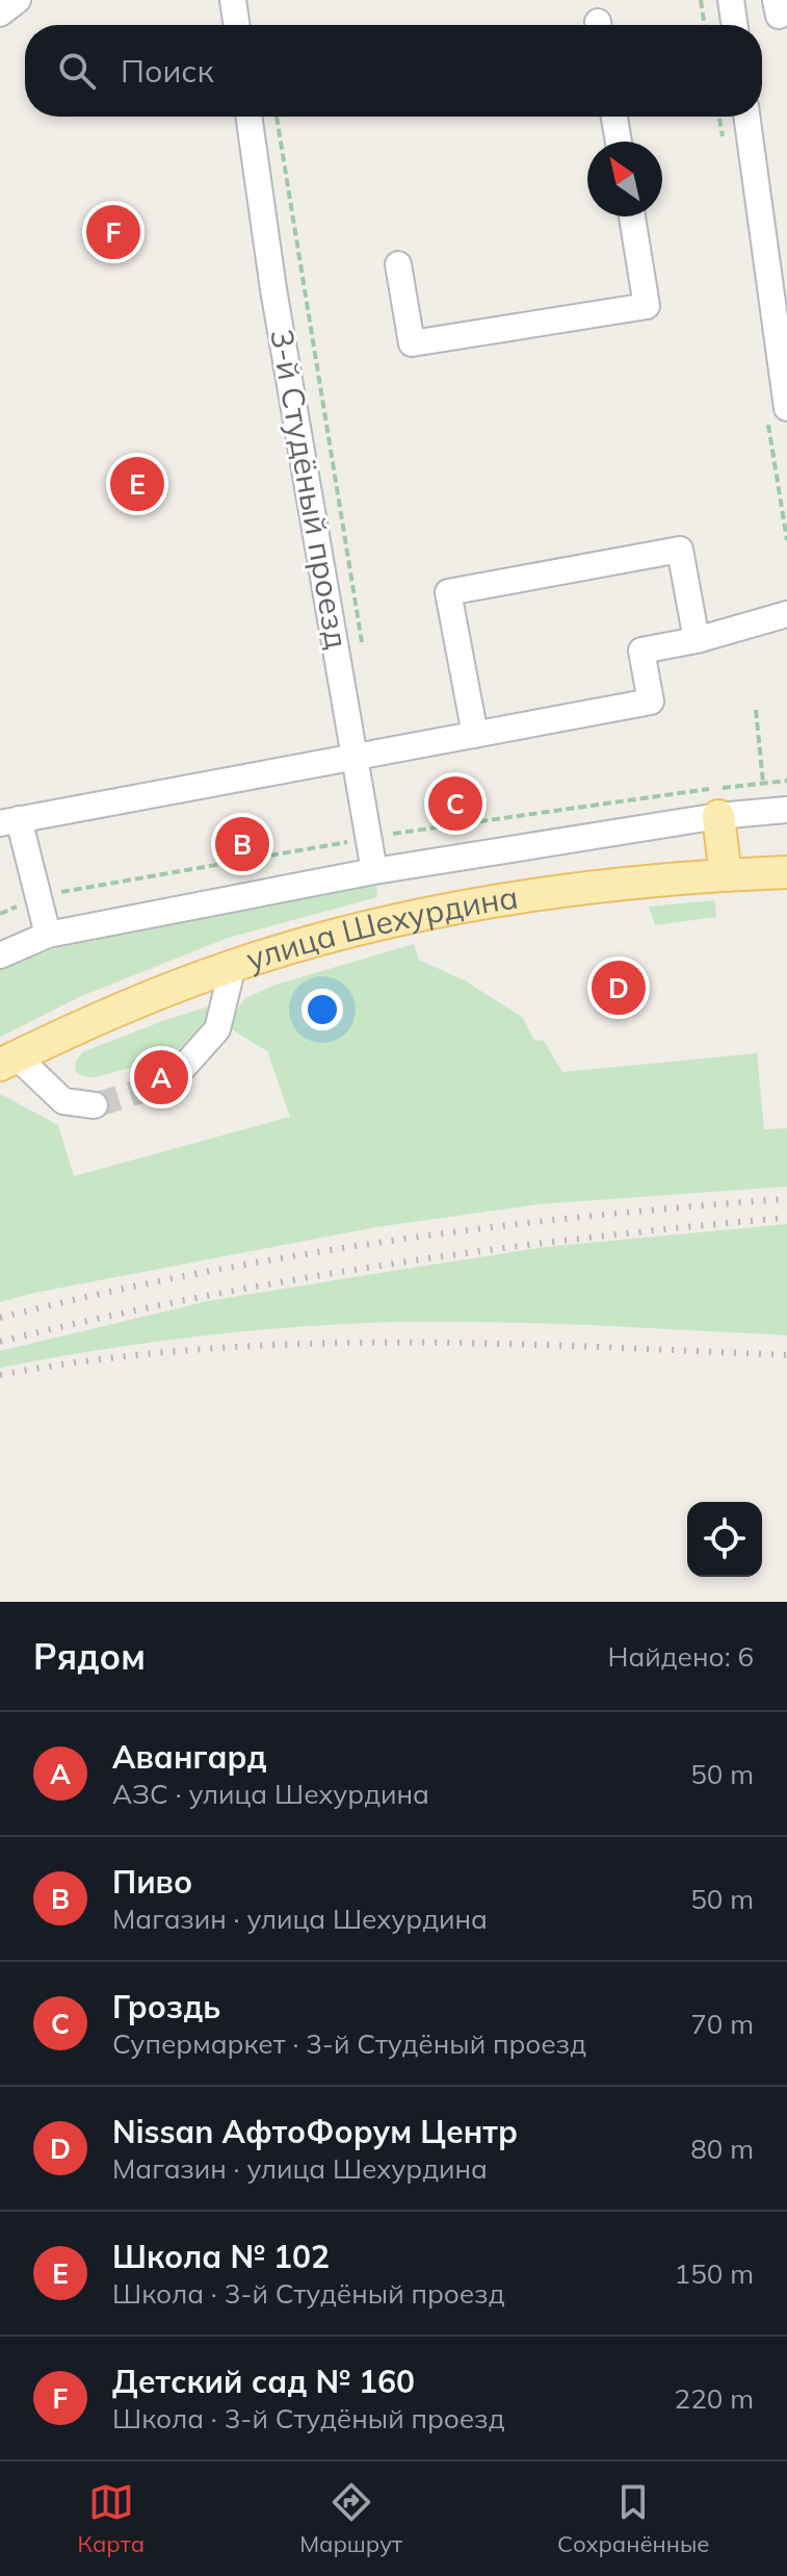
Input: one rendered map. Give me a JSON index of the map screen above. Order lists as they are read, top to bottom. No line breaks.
{"streets":{"main road":["улица Шехурдина"],"street":["3-й Студёный проезд"]},"north":"top left","page":{"search":"Поиск","pins":["F","E","C","B","D","A"],"heading":["Рядом","Найдено: 6"],"list":[{"mark":"A","name":"Авангард","note":"АЗС · улица Шехурдина","value":"50 m"},{"mark":"B","name":"Пиво","note":"Магазин · улица Шехурдина","value":"50 m"},{"mark":"C","name":"Гроздь","note":"Супермаркет · 3-й Студёный проезд","value":"70 m"},{"mark":"D","name":"Nissan АфтоФорум Центр","note":"Магазин · улица Шехурдина","value":"80 m"},{"mark":"E","name":"Школа № 102","note":"Школа · 3-й Студёный проезд","value":"150 m"},{"mark":"F","name":"Детский сад № 160","note":"Школа · 3-й Студёный проезд","value":"220 m"}],"nav":["Карта","Маршрут","Сохранённые"]}}
